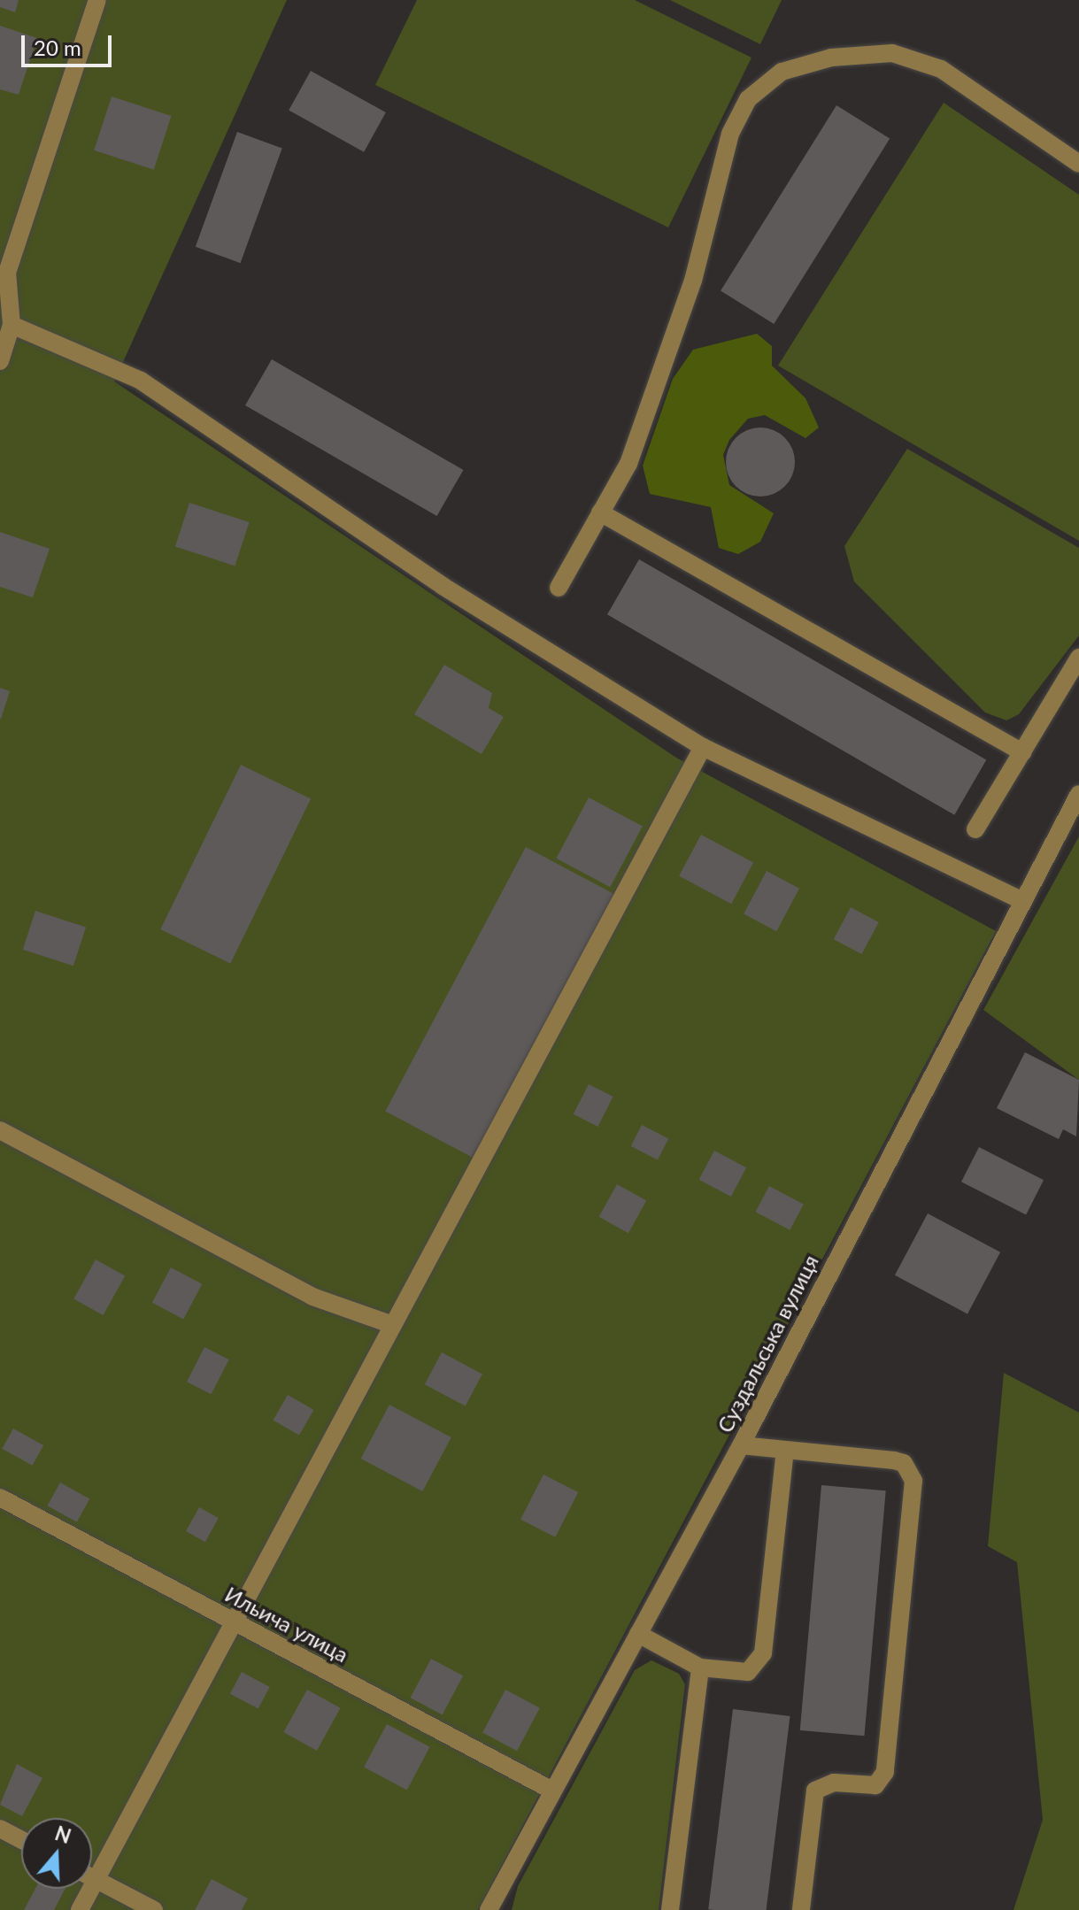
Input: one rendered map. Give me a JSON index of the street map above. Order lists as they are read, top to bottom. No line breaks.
{"streets":{"street":["Суздальська вулиця","Ильича улица"]},"crossings":[["Суздальська вулиця","Ильича улица"]],"scale_bar":"20 m","north":"top"}
